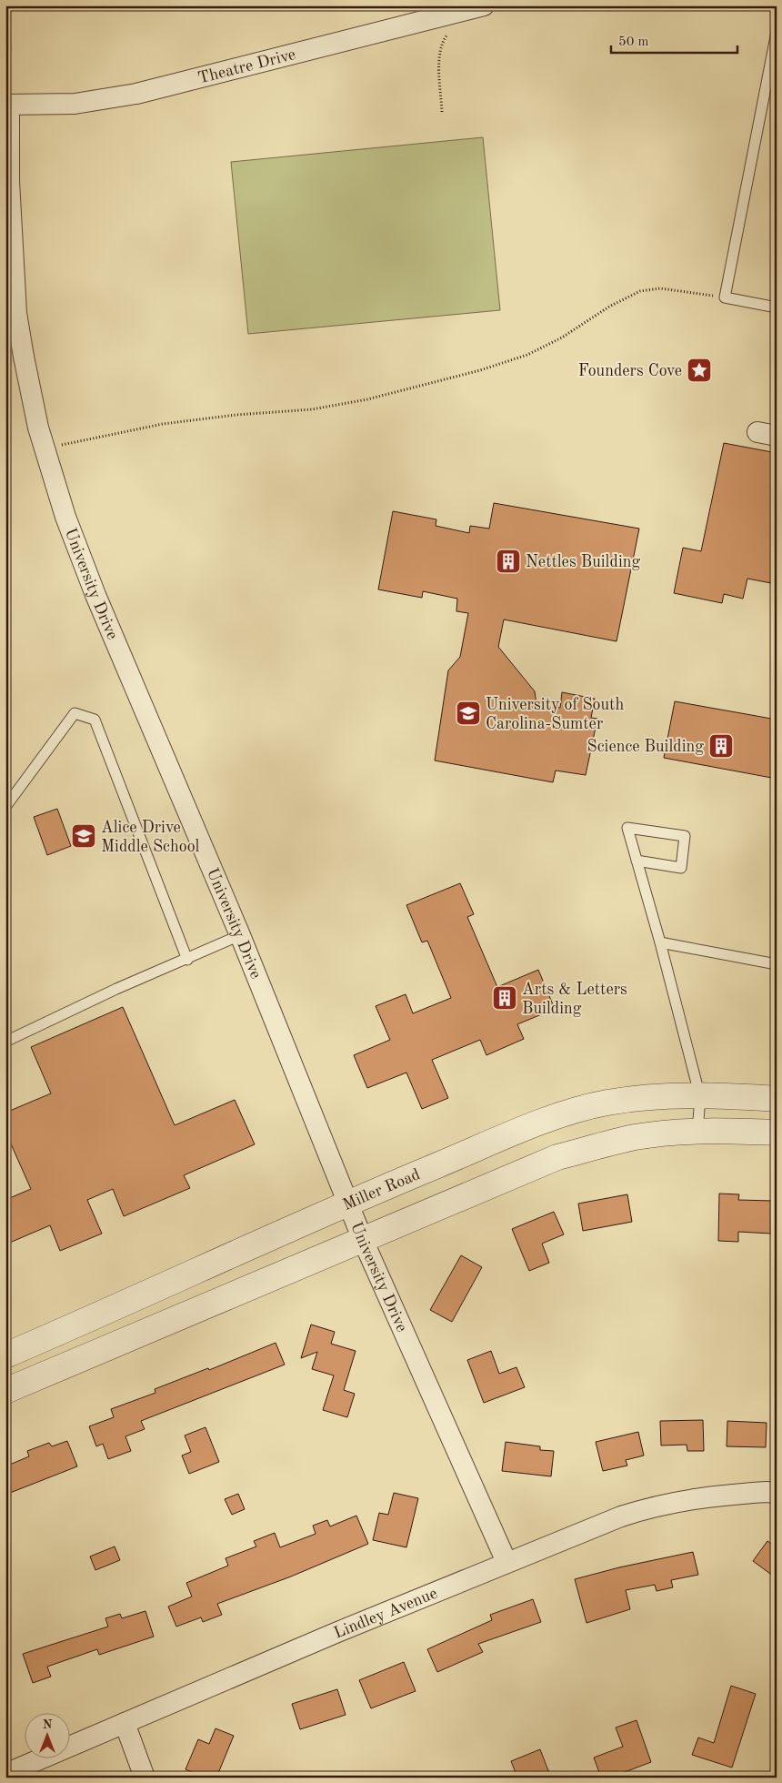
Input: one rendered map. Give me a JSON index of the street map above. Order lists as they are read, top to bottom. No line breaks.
{"streets":{"street":["Theatre Drive","University Drive","Miller Road","Lindley Avenue"]},"crossings":[["Theatre Drive","University Drive"],["University Drive","Miller Road"],["University Drive","Lindley Avenue"]],"places":{"place":["Founders Cove"],"building":["Nettles Building","Science Building","Arts & Letters Building"],"school or university":["University of South Carolina-Sumter","Alice Drive Middle School"]},"scale_bar":"50 m","north":"top"}
